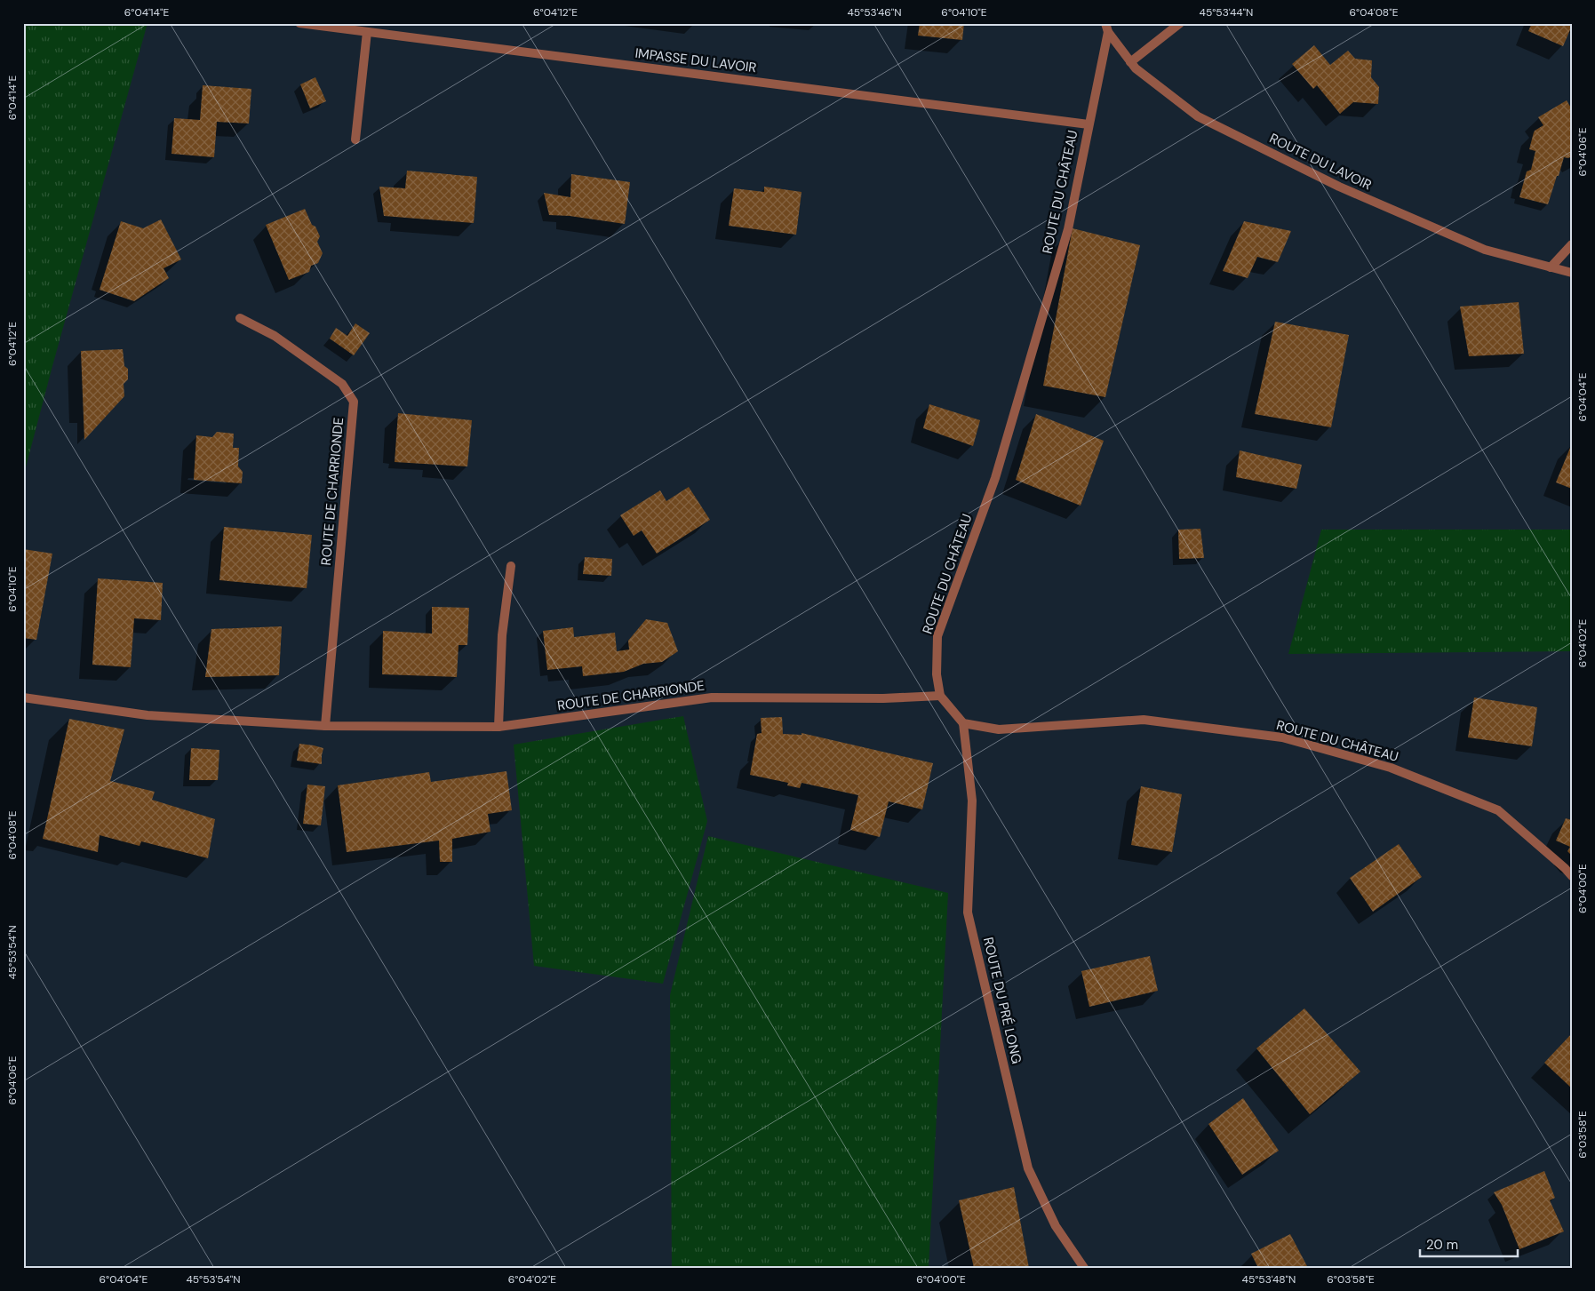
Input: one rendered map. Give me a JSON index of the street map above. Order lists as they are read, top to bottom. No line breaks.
{"streets":{"street":["IMPASSE DU LAVOIR","ROUTE DU LAVOIR","ROUTE DU CHÂTEAU","ROUTE DE CHARRIONDE","ROUTE DU PRÉ LONG"]},"crossings":[["IMPASSE DU LAVOIR","ROUTE DU CHÂTEAU"],["ROUTE DU LAVOIR","ROUTE DU CHÂTEAU"],["ROUTE DU CHÂTEAU","ROUTE DE CHARRIONDE"],["ROUTE DU CHÂTEAU","ROUTE DU PRÉ LONG"]],"scale_bar":"20 m","coordinates":["6°04'14\"E","6°04'12\"E","45°53'46\"N","6°04'10\"E","45°53'44\"N","6°04'08\"E","6°04'06\"E","6°04'04\"E","6°04'02\"E","6°04'00\"E","45°53'54\"N","6°03'58\"E","45°53'48\"N"]}
